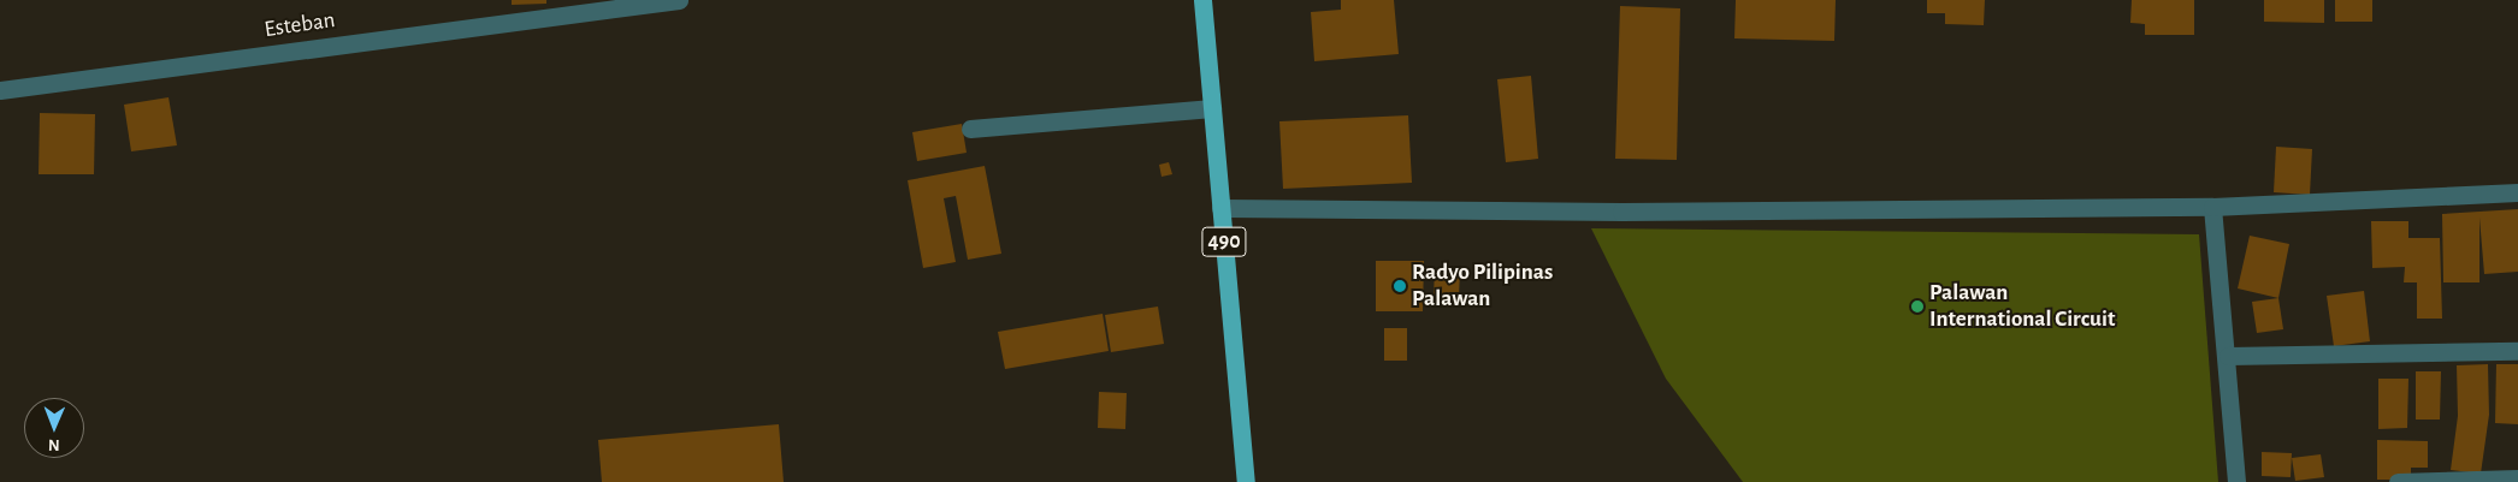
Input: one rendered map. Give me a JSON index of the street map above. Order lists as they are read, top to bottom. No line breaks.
{"streets":{"main road":["490"],"street":["Esteban"]},"places":["Radyo Pilipinas Palawan","Palawan International Circuit"],"north":"bottom"}
